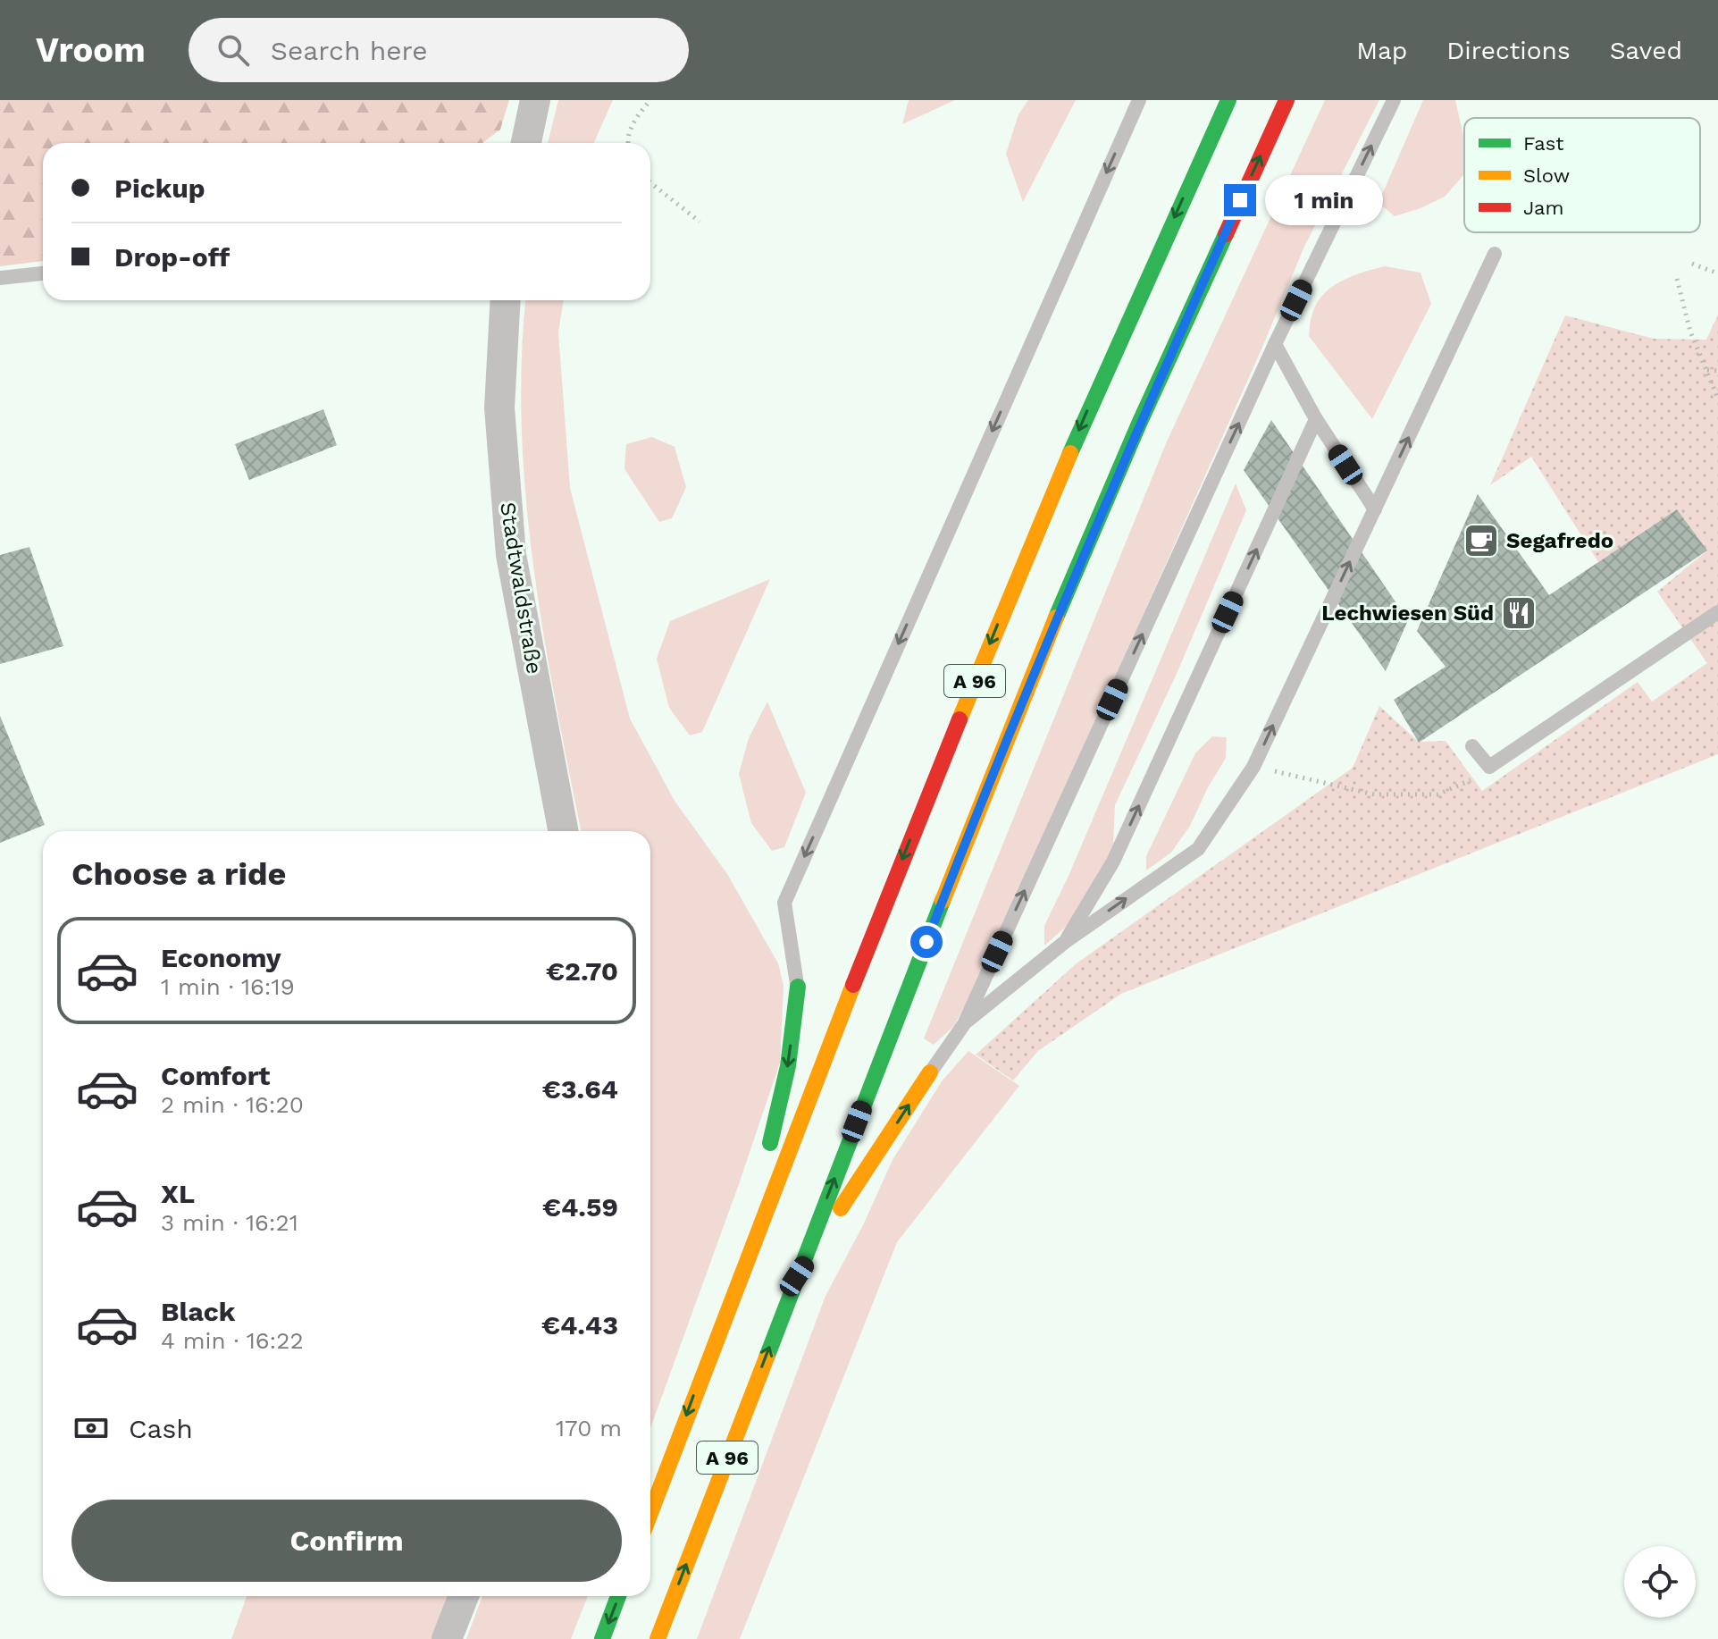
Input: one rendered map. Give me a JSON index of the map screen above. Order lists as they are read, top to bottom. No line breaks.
{"streets":{"highway":["A 96"],"street":["Stadtwaldstraße"]},"places":{"cafe":["Segafredo"],"restaurant":["Lechwiesen Süd"]},"legend":["Fast","Slow","Jam"],"page":{"header":"Vroom","search":"Search here","nav":["Map","Directions","Saved"],"banner":["Pickup","Drop-off"],"bubble":"1 min","heading":"Choose a ride","list":[{"name":"Economy","note":"1 min · 16:19","value":"€2.70"},{"name":"Comfort","note":"2 min · 16:20","value":"€3.64"},{"name":"XL","note":"3 min · 16:21","value":"€4.59"},{"name":"Black","note":"4 min · 16:22","value":"€4.43"}],"pay":["Cash","170 m"],"buttons":"Confirm"}}
